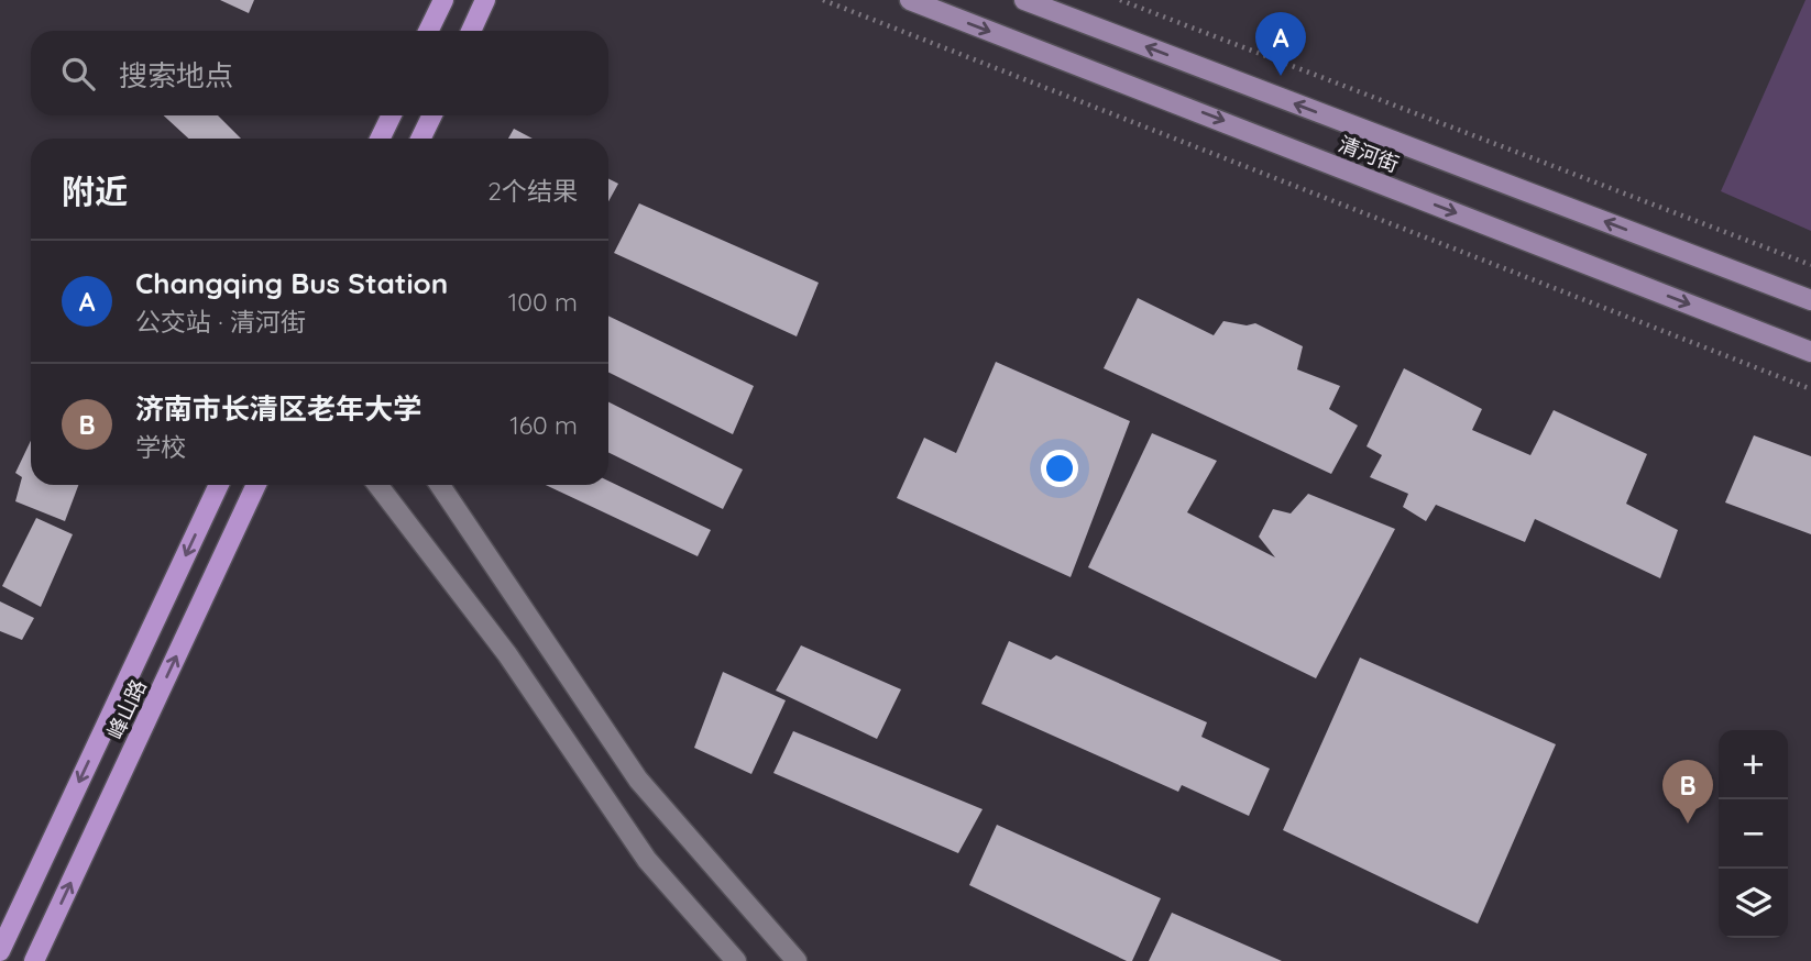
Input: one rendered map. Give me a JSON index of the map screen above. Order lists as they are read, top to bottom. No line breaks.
{"streets":{"main road":["清河街","峰山路"]},"page":{"pins":["A","B"],"search":"搜索地点","heading":["附近","2个结果"],"list":[{"mark":"A","name":"Changqing Bus Station","note":"公交站 · 清河街","value":"100 m"},{"mark":"B","name":"济南市长清区老年大学","note":"学校","value":"160 m"}],"map_buttons":["+","−"]}}
